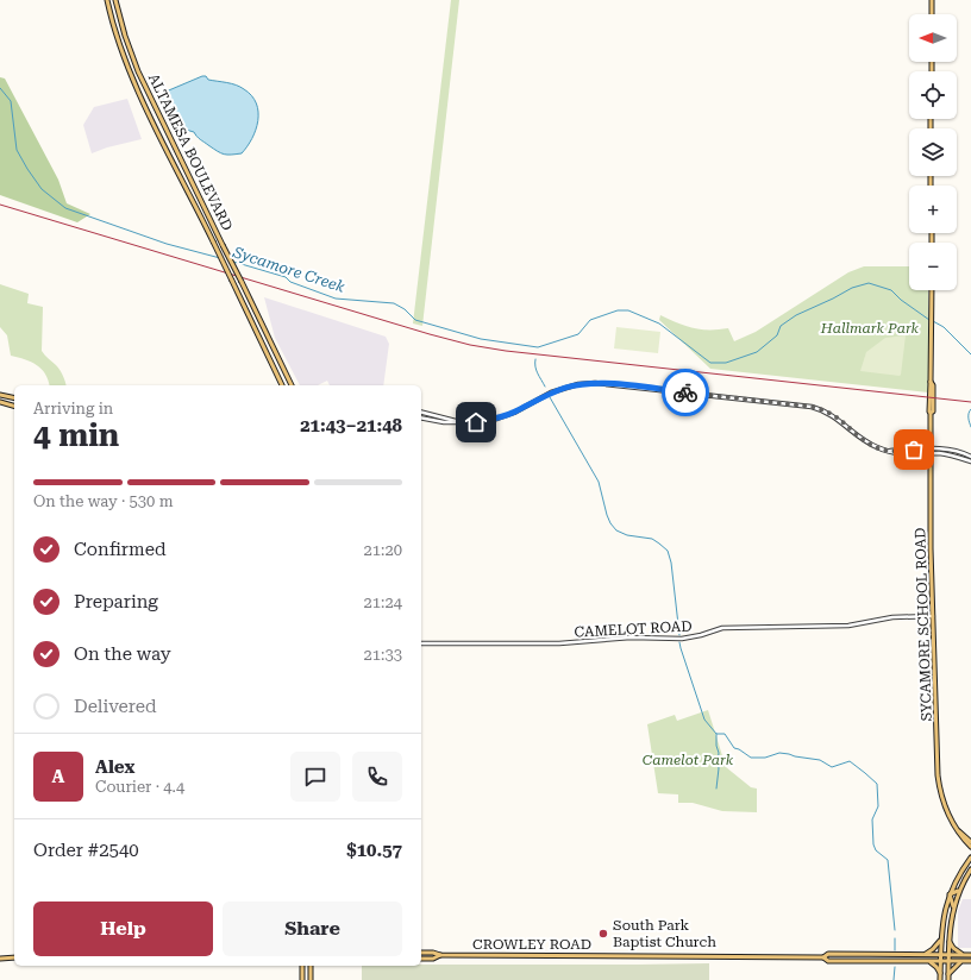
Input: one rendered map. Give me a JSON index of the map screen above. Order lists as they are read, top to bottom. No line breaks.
{"streets":{"main road":["ALTAMESA BOULEVARD","SYCAMORE SCHOOL ROAD","CROWLEY ROAD"],"street":["CAMELOT ROAD"]},"crossings":[["SYCAMORE SCHOOL ROAD","CAMELOT ROAD"]],"water":["Sycamore Creek"],"parks":["Hallmark Park","Camelot Park"],"places":["South Park Baptist Church"],"north":"left","page":{"map_buttons":["+","−"],"heading":["4 min","Arriving in","21:43–21:48"],"panel":["Alex","Courier · 4.4","Order #2540","$10.57"],"bar":"On the way · 530 m","list":[["Confirmed","21:20"],["Preparing","21:24"],["On the way","21:33"],"Delivered"],"round":"A","buttons":["Help","Share"]}}
